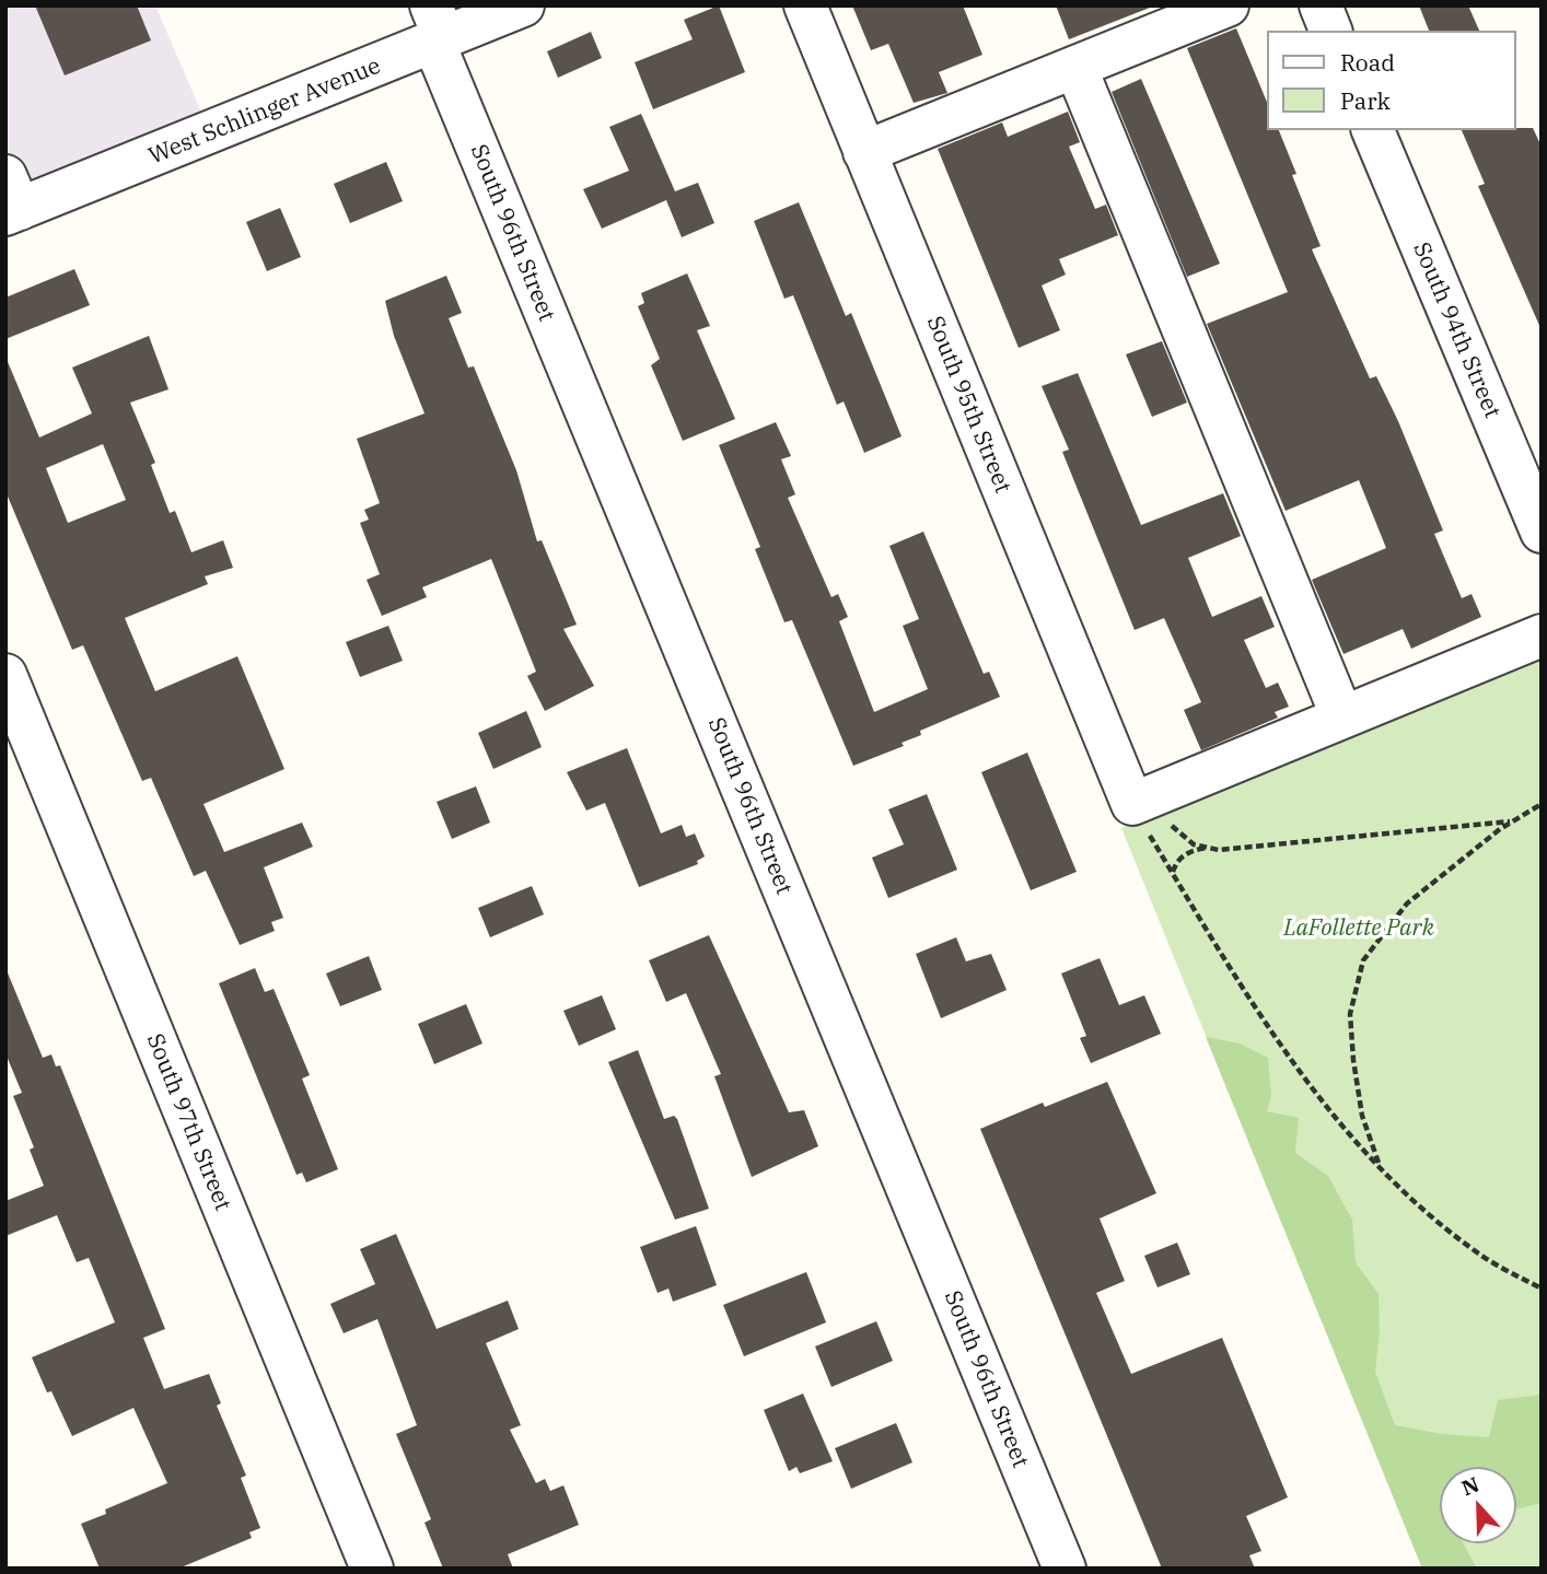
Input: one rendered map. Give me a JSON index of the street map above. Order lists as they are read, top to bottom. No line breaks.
{"streets":{"street":["West Schlinger Avenue","South 96th Street","South 94th Street","South 95th Street","South 97th Street"]},"crossings":[["West Schlinger Avenue","South 96th Street"]],"parks":["LaFollette Park"],"legend":["Road","Park"],"north":"top"}
